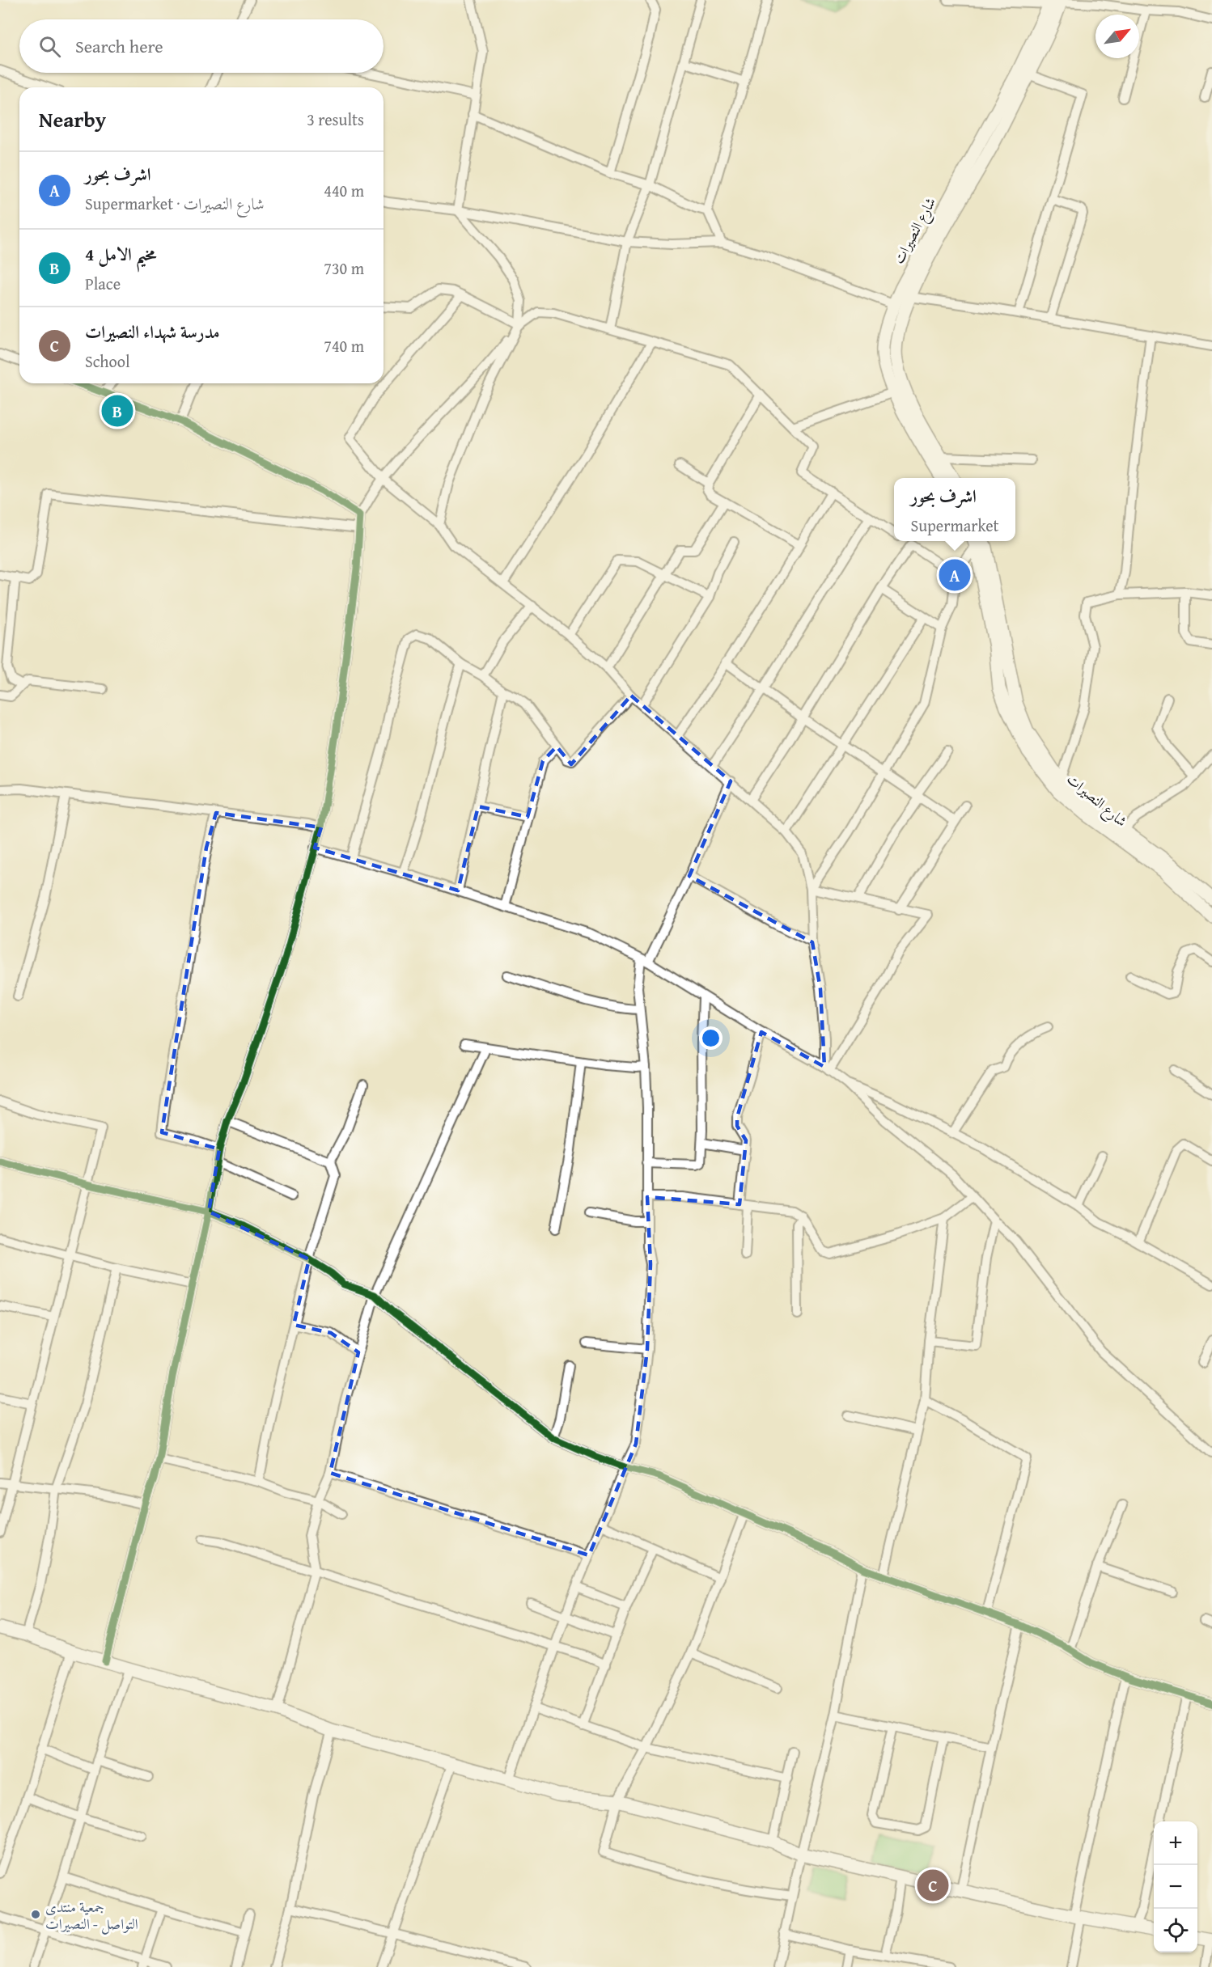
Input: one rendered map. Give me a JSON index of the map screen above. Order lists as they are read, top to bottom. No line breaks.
{"streets":{"main road":["شارع النصيرات"]},"places":["جمعية منتدى التواصل - النصيرات"],"north":"top right","page":{"search":"Search here","heading":["Nearby","3 results"],"list":[{"mark":"A","name":"اشرف بحور","note":"Supermarket · شارع النصيرات","value":"440 m"},{"mark":"B","name":"مخيم الامل 4","note":"Place","value":"730 m"},{"mark":"C","name":"مدرسة شهداء النصيرات","note":"School","value":"740 m"}],"pins":["B","A","C"],"popup":["اشرف بحور","Supermarket"],"map_buttons":["+","−"]}}
